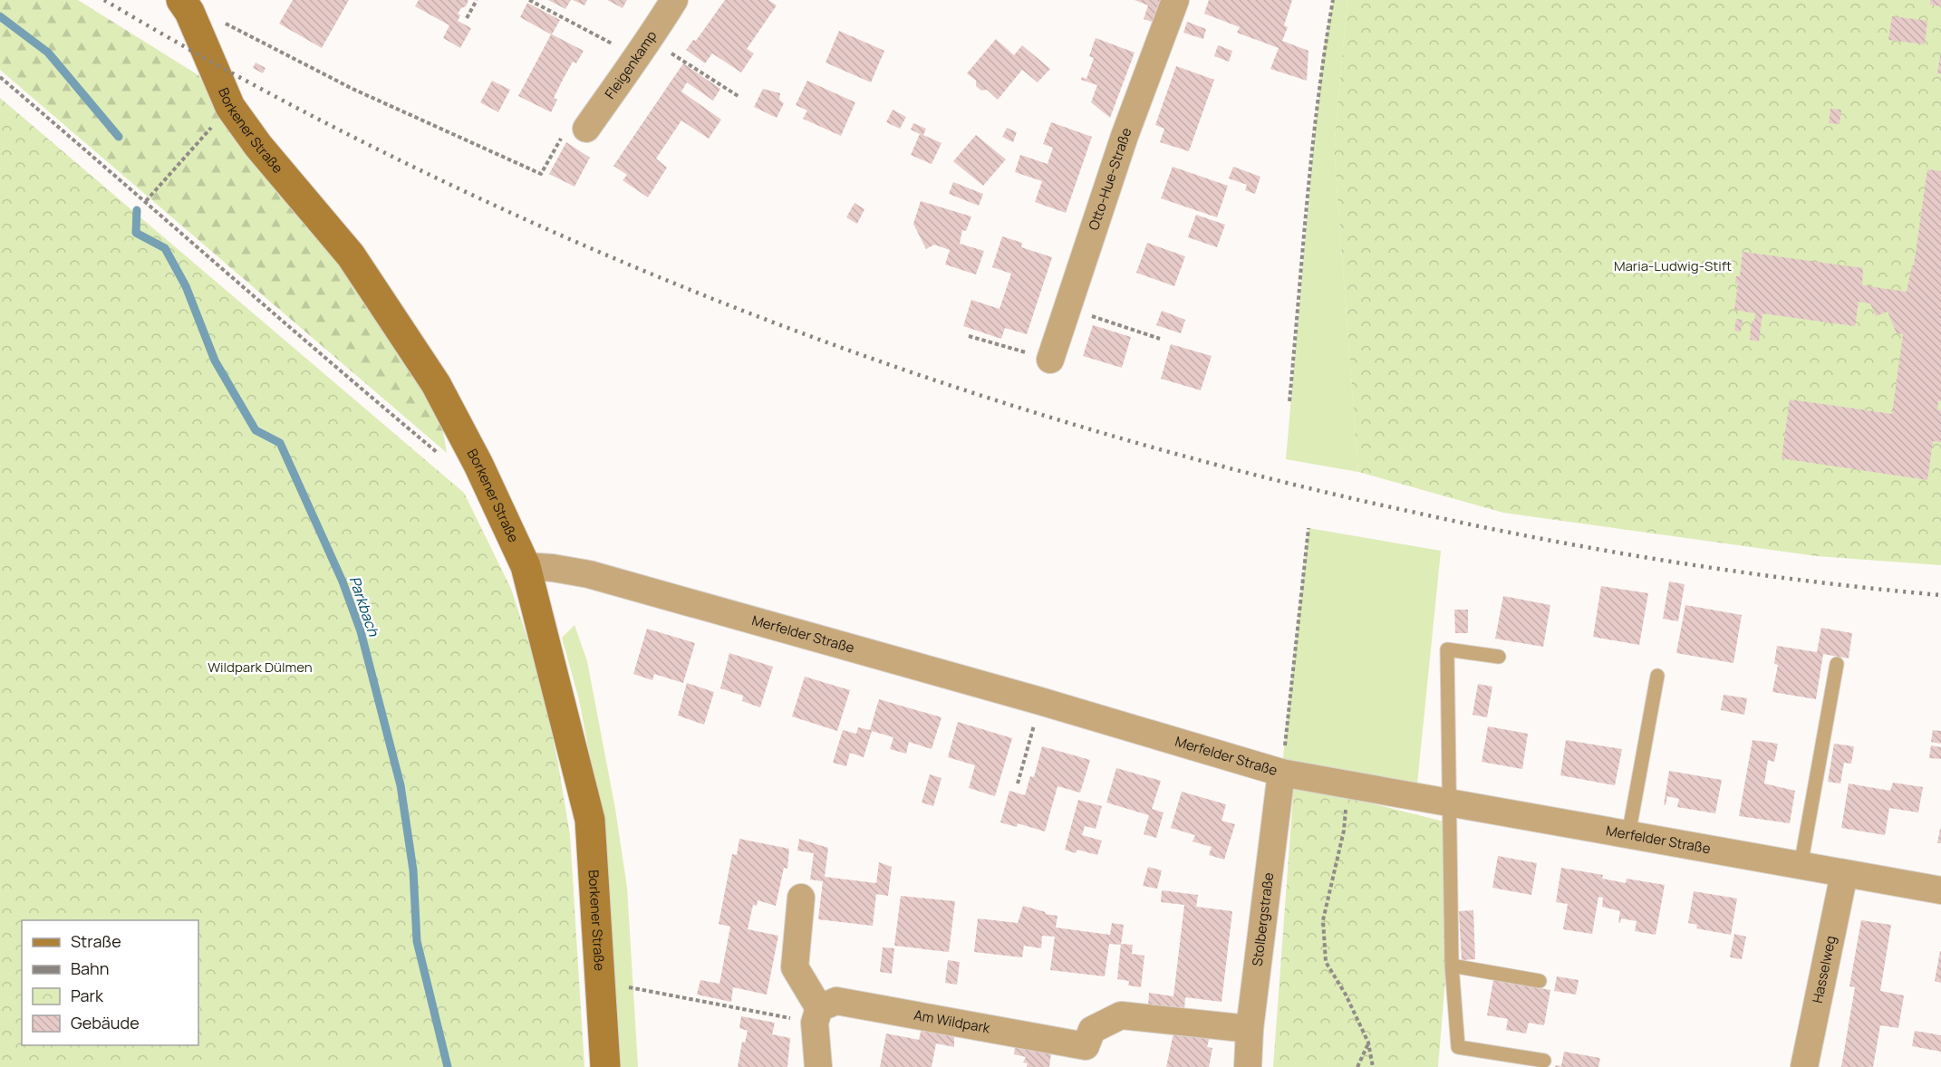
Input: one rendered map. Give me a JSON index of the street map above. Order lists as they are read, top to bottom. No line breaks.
{"streets":{"street":["Fleigenkamp","Borkener Straße","Otto-Hue-Straße","Merfelder Straße","Stolbergstraße","Hasselweg","Am Wildpark"]},"crossings":[["Borkener Straße","Merfelder Straße"],["Merfelder Straße","Stolbergstraße"],["Merfelder Straße","Hasselweg"],["Stolbergstraße","Am Wildpark"]],"water":["Parkbach"],"parks":["Maria-Ludwig-Stift","Wildpark Dülmen"],"legend":["Straße","Bahn","Park","Gebäude"]}
